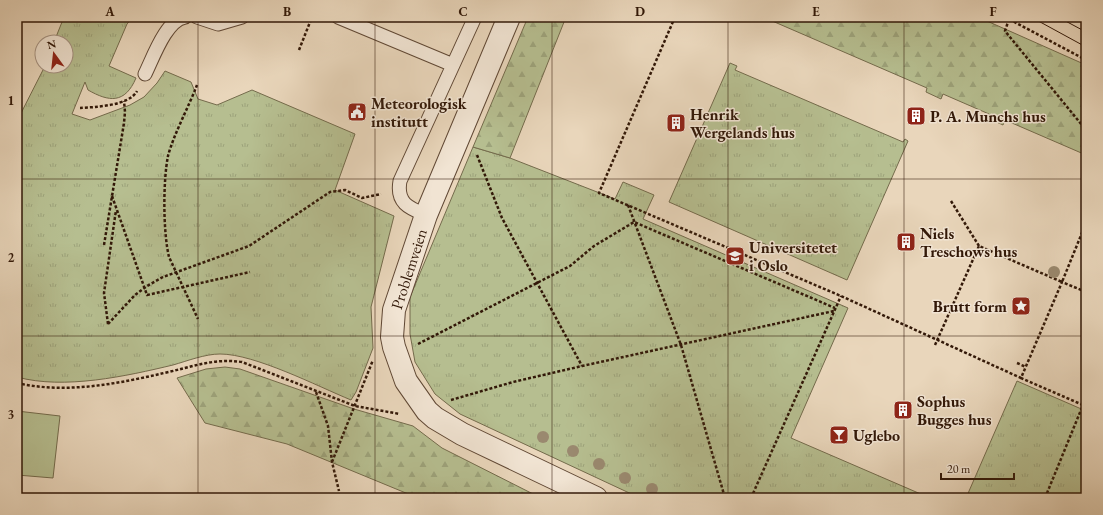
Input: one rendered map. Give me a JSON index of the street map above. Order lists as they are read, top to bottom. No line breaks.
{"streets":{"street":["Problemveien"]},"places":{"public building":["Meteorologisk institutt"],"building":["P. A. Munchs hus","Henrik Wergelands hus","Niels Treschows hus","Sophus Bugges hus"],"school or university":["Universitetet i Oslo"],"place":["Brutt form"],"bar":["Uglebo"]},"scale_bar":"20 m","north":"top","grid":{"columns":["A","B","C","D","E","F"],"rows":["1","2","3"]}}
